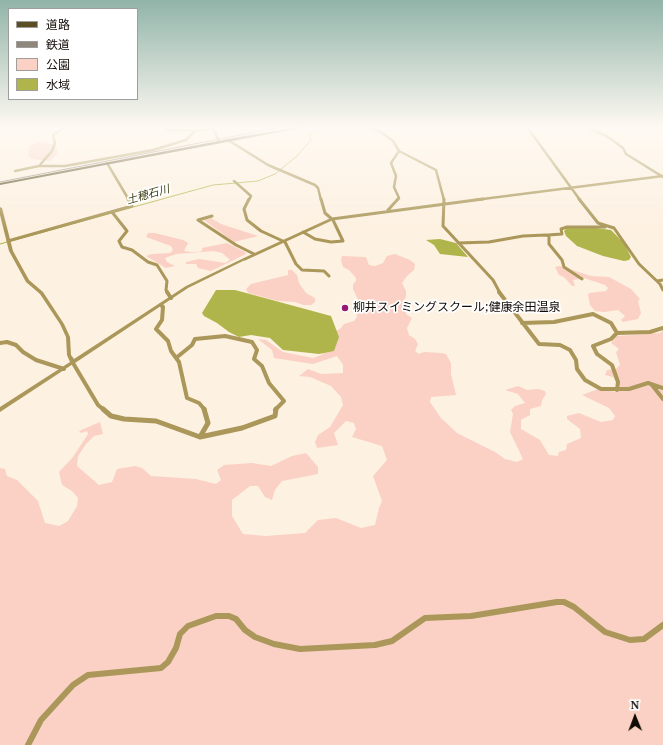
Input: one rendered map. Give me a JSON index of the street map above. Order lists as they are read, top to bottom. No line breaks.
{"water":["土穂石川"],"places":["柳井スイミングスクール;健康余田温泉"],"legend":["道路","鉄道","公園","水域"],"north":"top"}
